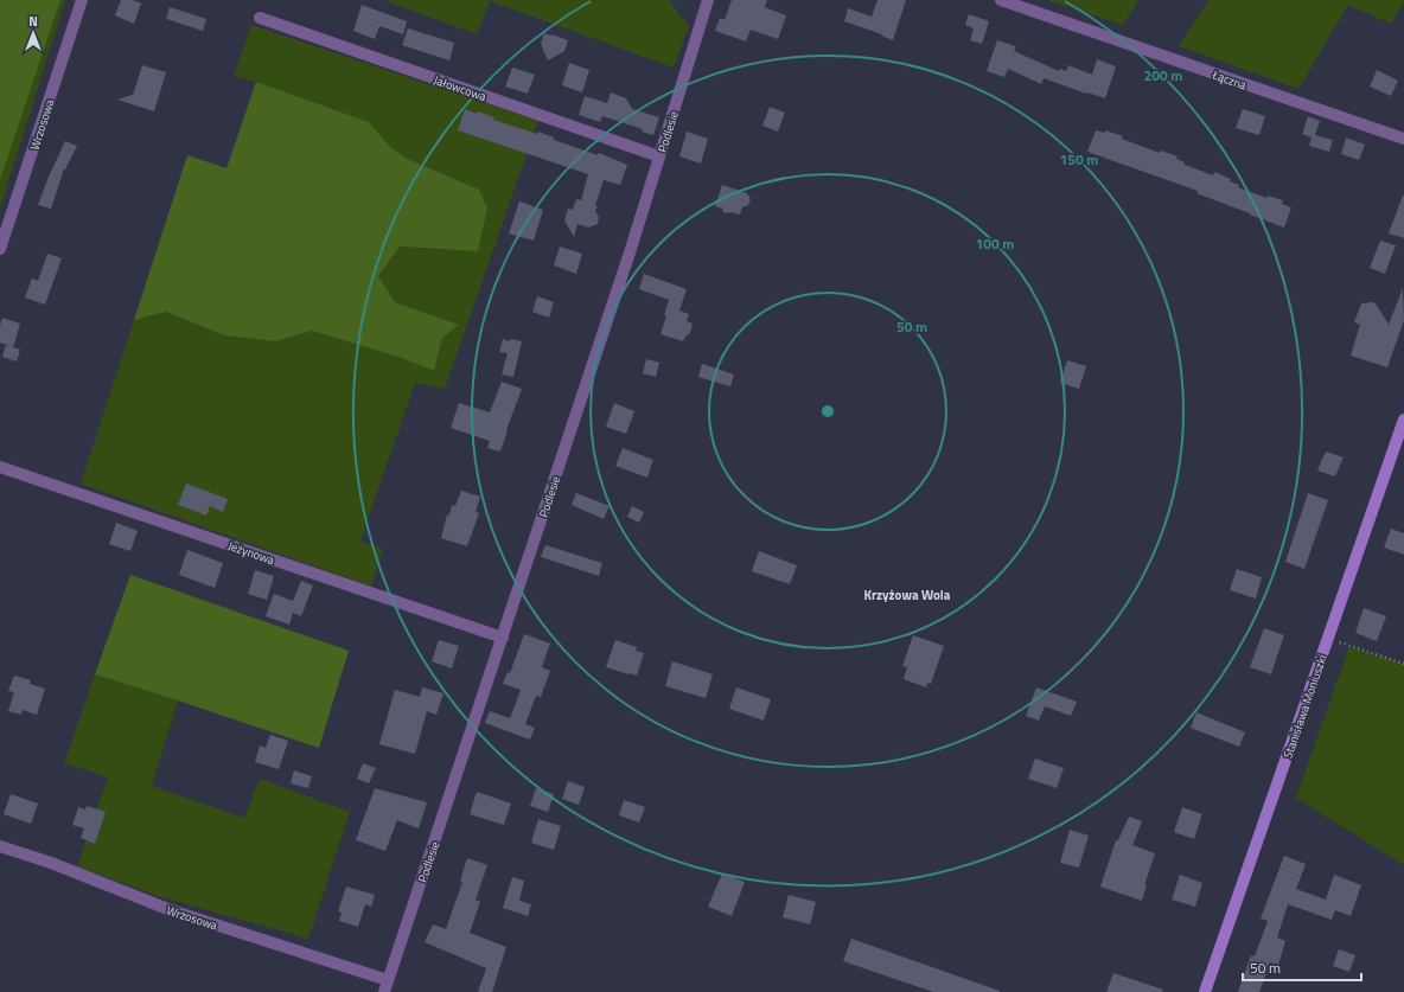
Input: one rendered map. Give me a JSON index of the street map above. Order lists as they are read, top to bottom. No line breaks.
{"streets":{"street":["Łączna","Jałowcowa","Wrzosowa","Podlesie","Jeżynowa","Stanisława Moniuszki"]},"crossings":[["Jałowcowa","Podlesie"],["Wrzosowa","Podlesie"],["Podlesie","Jeżynowa"]],"districts":["Krzyżowa Wola"],"scale_bar":"50 m","north":"top","rings":["200 m","150 m","100 m","50 m"]}
